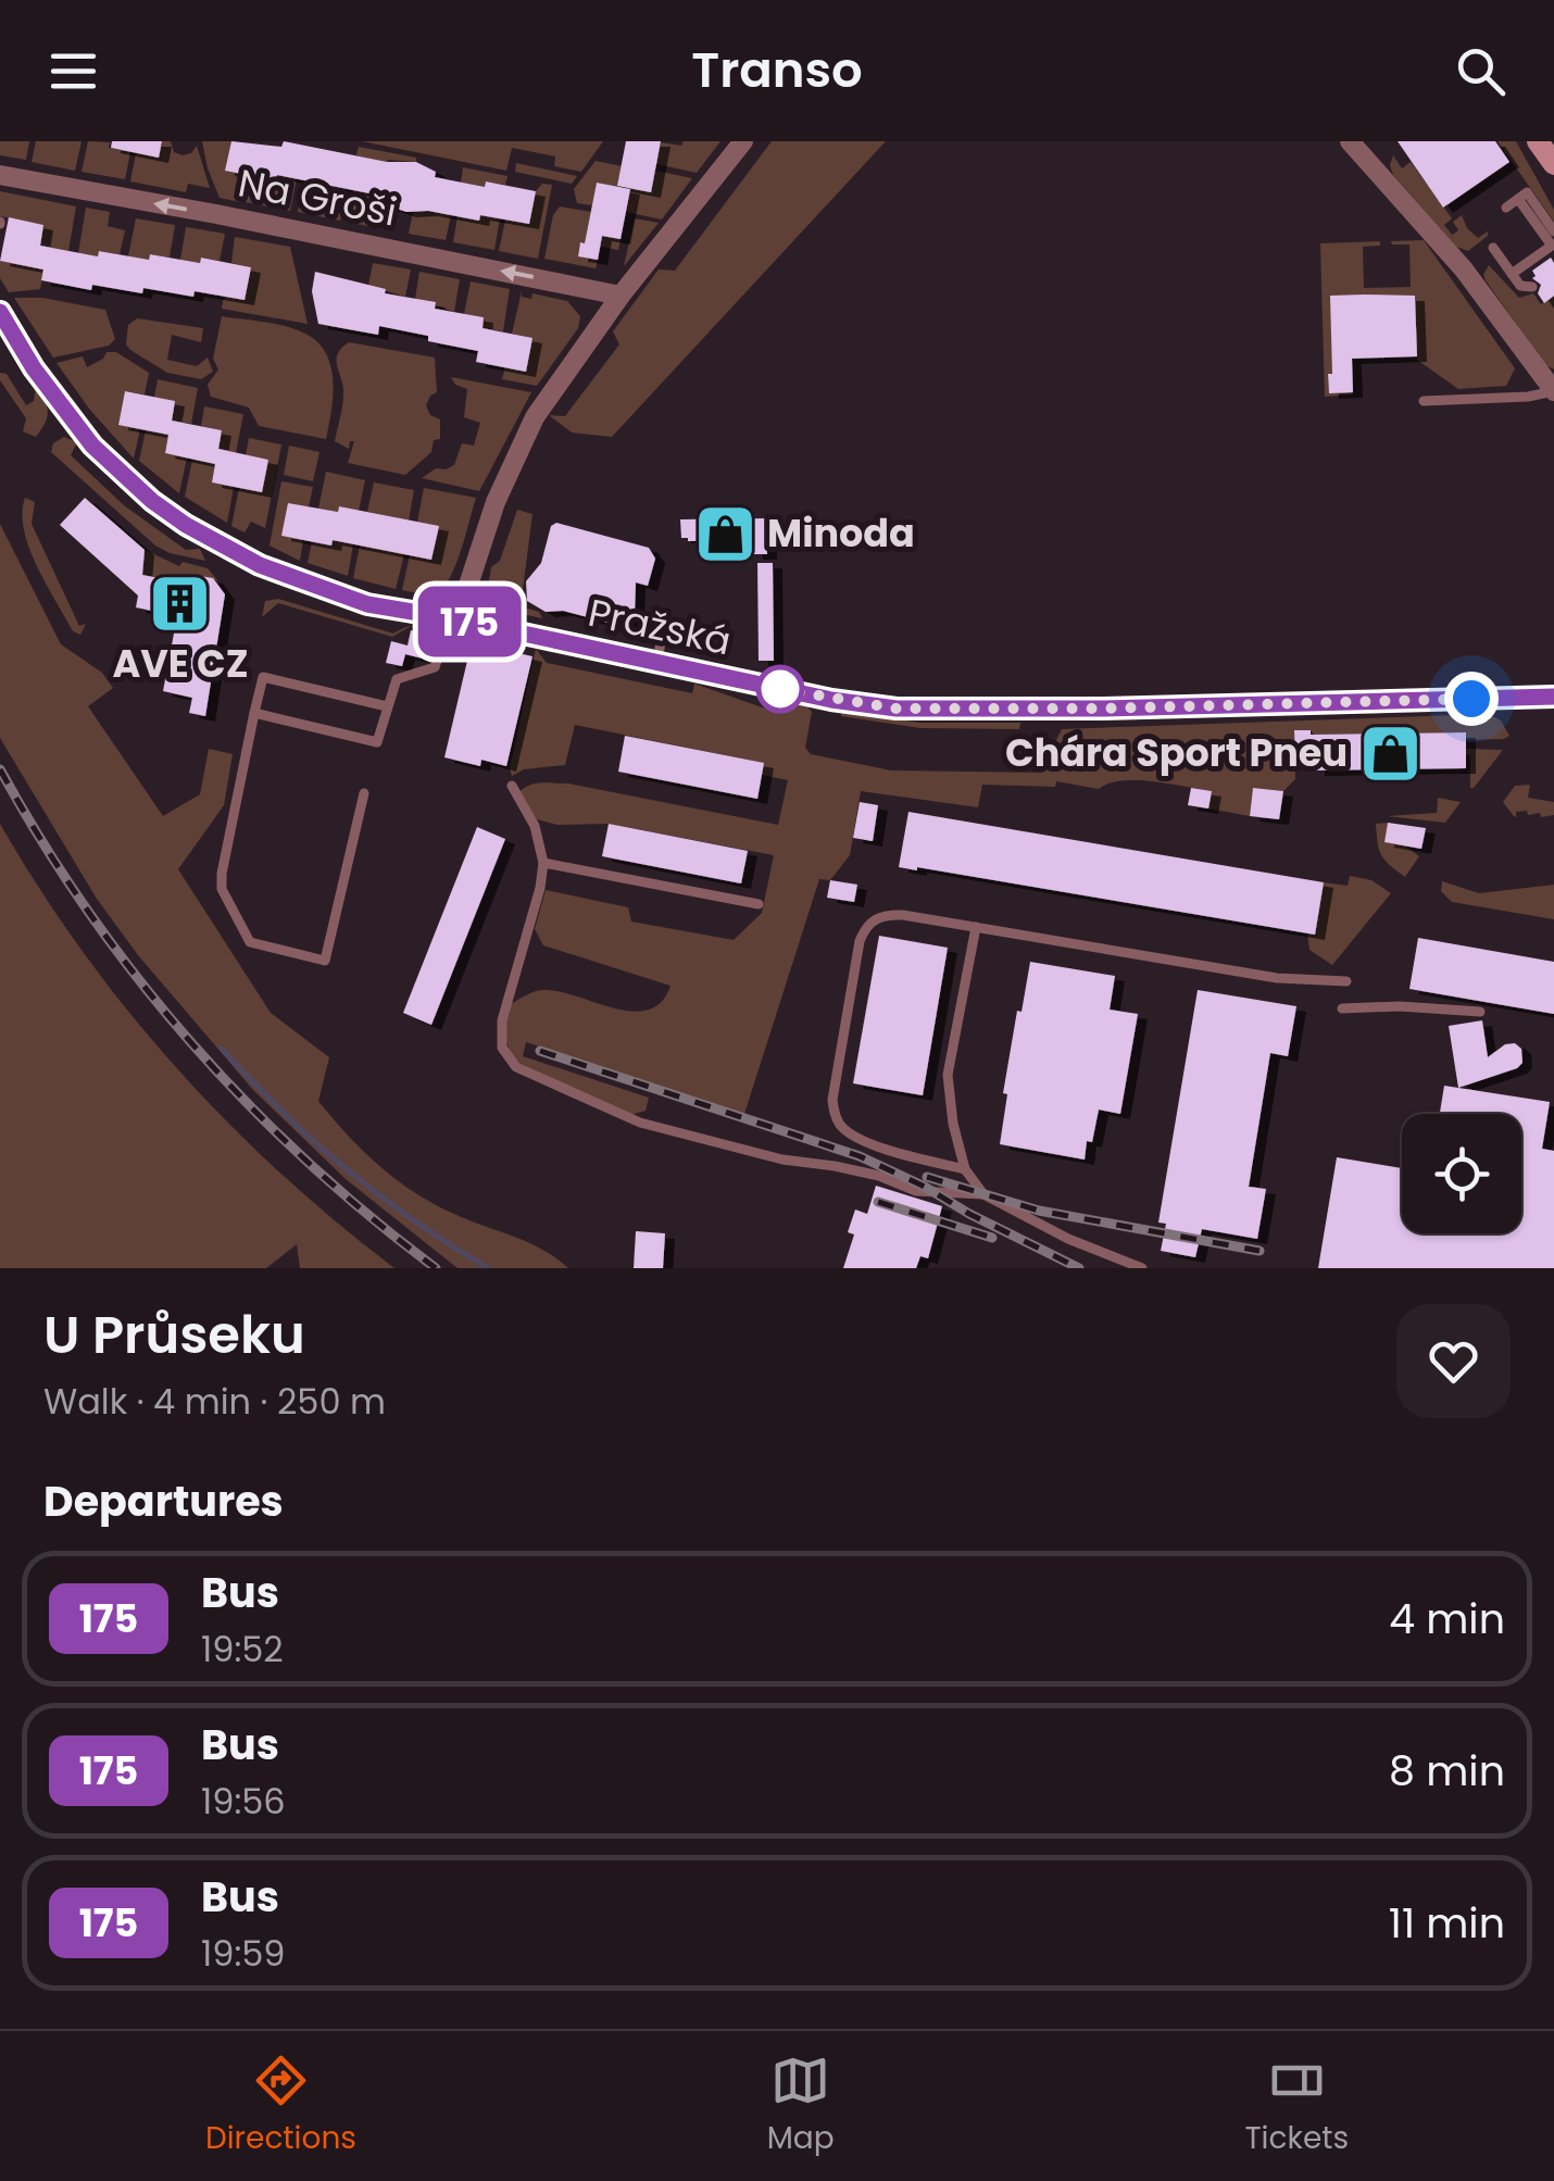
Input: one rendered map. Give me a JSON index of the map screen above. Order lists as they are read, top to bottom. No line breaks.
{"streets":{"street":["Na Groši","Pražská"]},"one_way":["Na Groši"],"places":{"shop":["Minoda","Chára Sport Pneu"],"building":["AVE CZ"]},"lines":["bus line 175"],"page":{"header":"Transo","on_map":"175","heading":[["U Průseku","Walk · 4 min · 250 m"],"Departures"],"list":[{"mark":"175","name":"Bus","note":"19:52","value":"4 min"},{"mark":"175","name":"Bus","note":"19:56","value":"8 min"},{"mark":"175","name":"Bus","note":"19:59","value":"11 min"}],"tabs":["Directions","Map","Tickets"]}}
